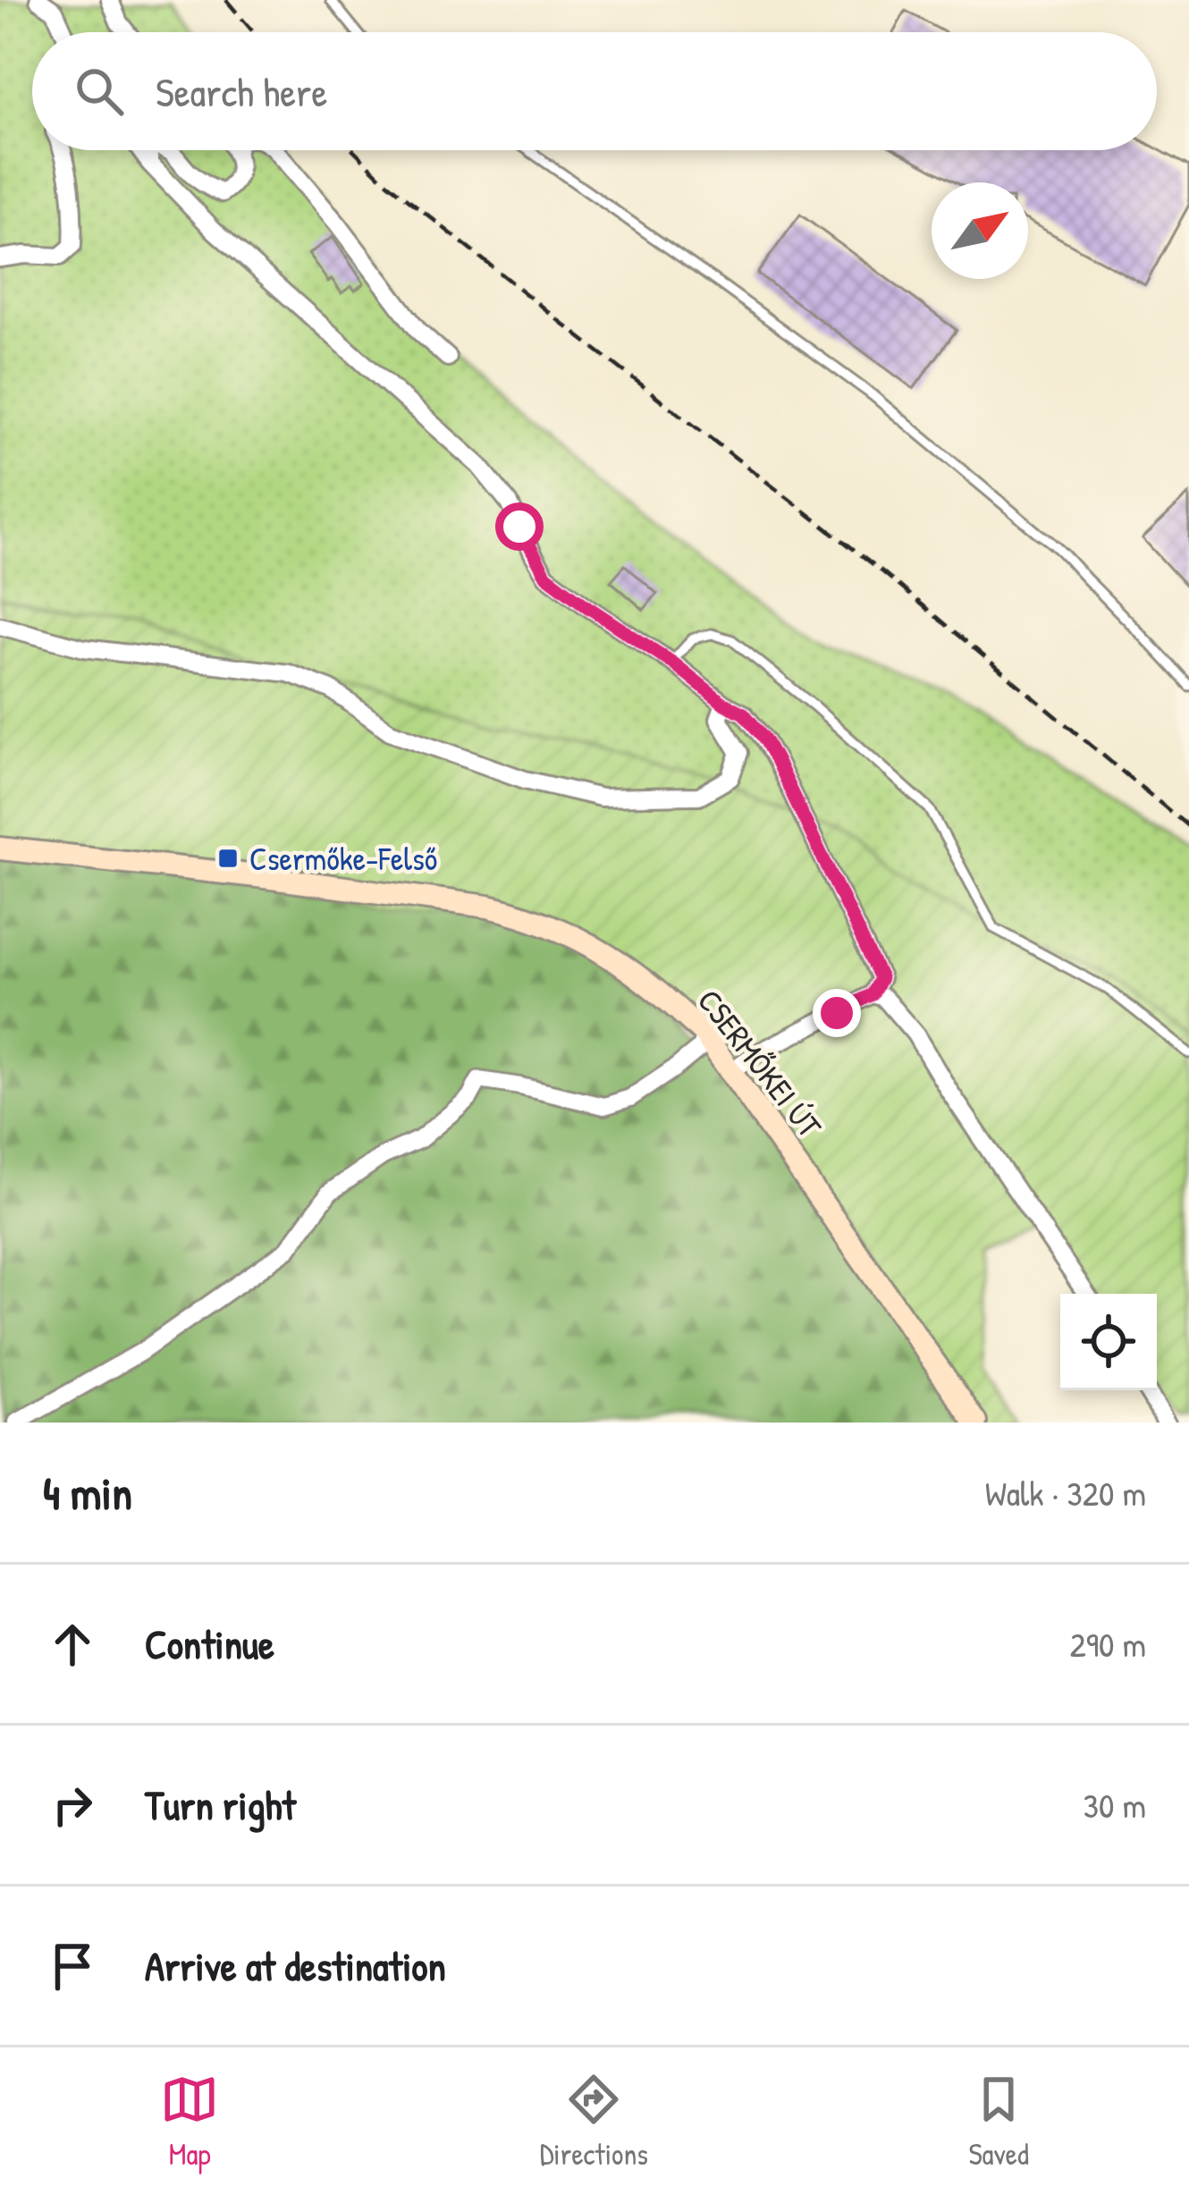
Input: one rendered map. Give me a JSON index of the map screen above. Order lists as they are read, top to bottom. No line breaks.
{"streets":{"main road":["CSERMŐKEI ÚT"]},"places":{"transit":["Csermőke-Felső"]},"north":"top right","page":{"search":"Search here","heading":["4 min","Walk · 320 m"],"list":[["Continue","290 m"],["Turn right","30 m"],"Arrive at destination"],"nav":["Map","Directions","Saved"]}}
